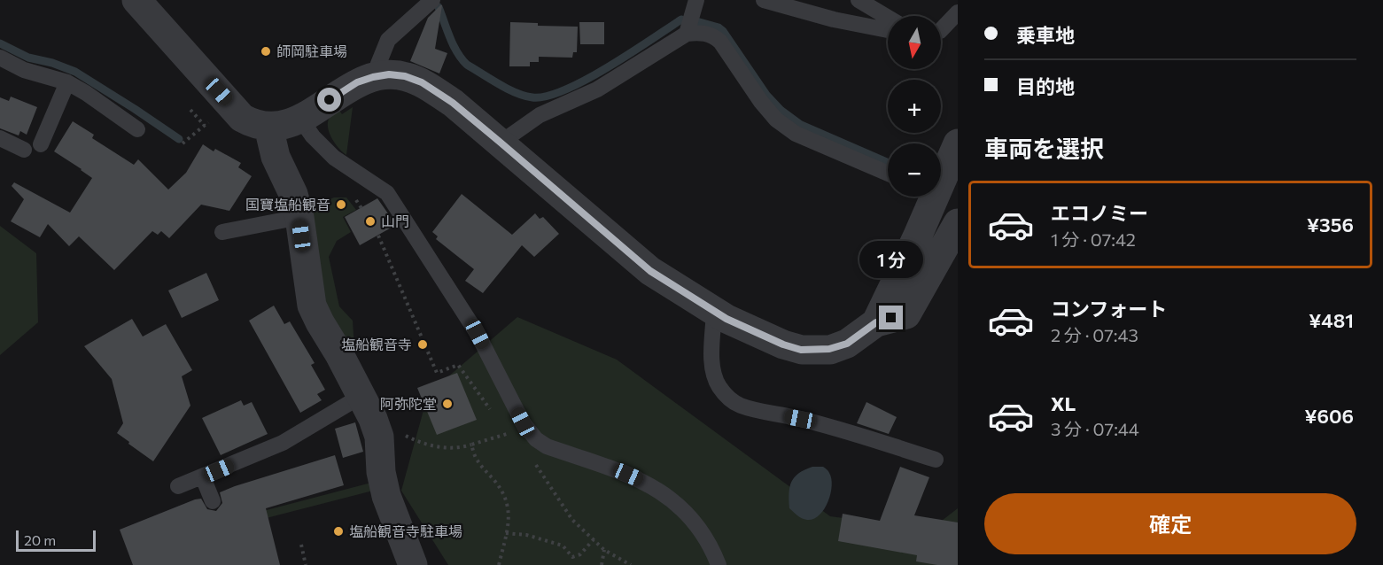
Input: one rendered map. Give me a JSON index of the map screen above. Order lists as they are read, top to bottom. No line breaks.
{"places":["師岡駐車場","国寶塩船観音","山門","塩船観音寺","阿弥陀堂","塩船観音寺駐車場"],"scale_bar":"20 m","north":"bottom","page":{"banner":["乗車地","目的地"],"map_buttons":["+","−"],"heading":"車両を選択","list":[{"name":"エコノミー","note":"1 分 · 07:42","value":"¥356"},{"name":"コンフォート","note":"2 分 · 07:43","value":"¥481"},{"name":"XL","note":"3 分 · 07:44","value":"¥606"}],"bubble":"1 分","buttons":"確定","scale":"20 m"}}
